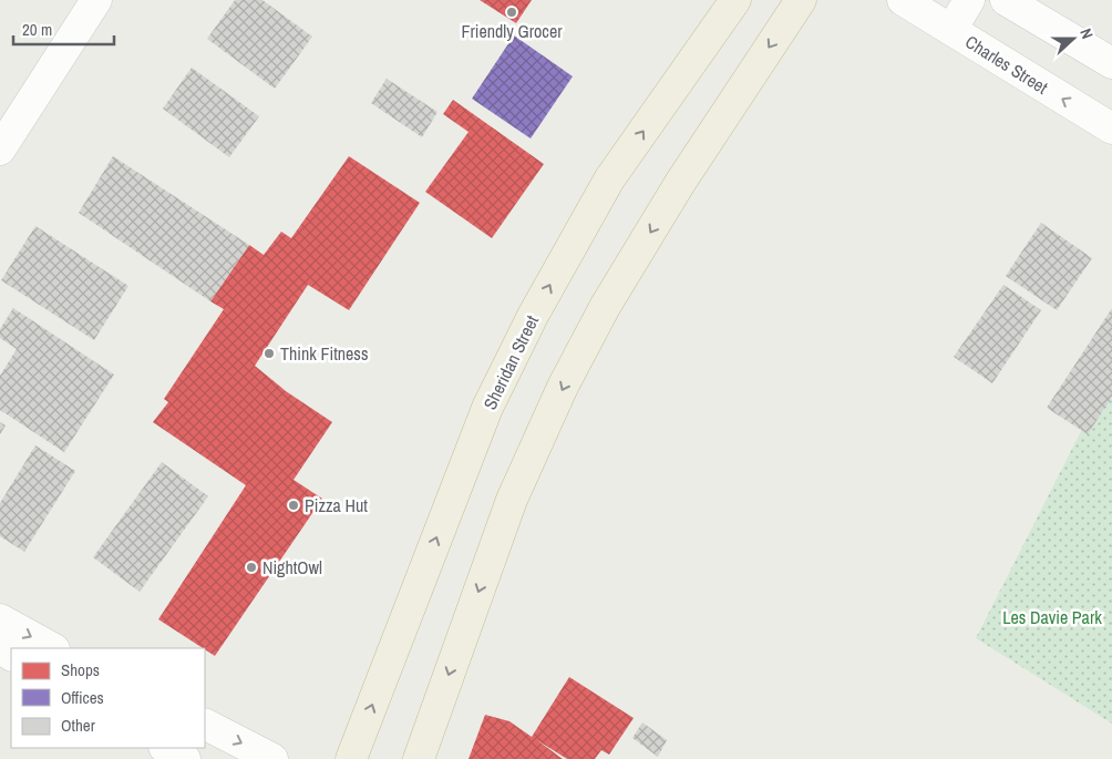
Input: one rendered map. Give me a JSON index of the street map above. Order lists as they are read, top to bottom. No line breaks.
{"streets":{"highway":["Sheridan Street"],"street":["Charles Street"]},"parks":["Les Davie Park"],"places":["Friendly Grocer","Think Fitness","Pizza Hut","NightOwl"],"legend":["Shops","Offices","Other"],"scale_bar":"20 m","north":"right"}
